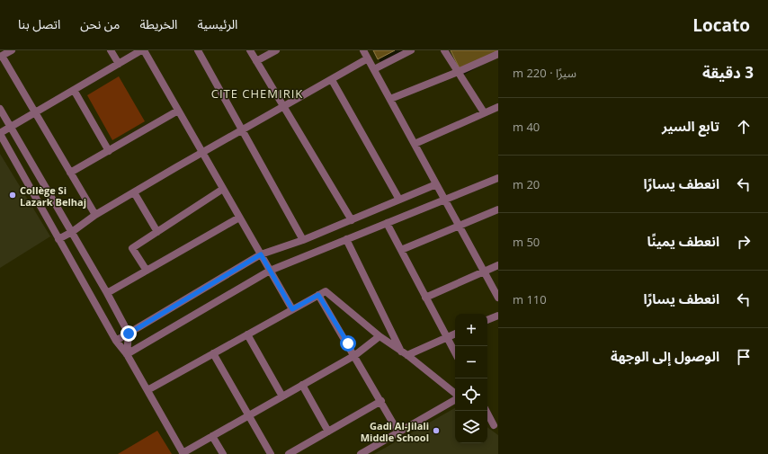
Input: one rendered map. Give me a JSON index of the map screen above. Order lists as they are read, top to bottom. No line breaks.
{"districts":["CITE CHEMIRIK"],"places":["Collège Si Lazark Belhaj","Gadi Al-Jilali Middle School"],"page":{"header":"Locato","nav":["الرئيسية","الخريطة","من نحن","اتصل بنا"],"heading":["3 دقيقة","سيرًا · 220 m"],"list":[["تابع السير","40 m"],["انعطف يسارًا","20 m"],["انعطف يمينًا","50 m"],["انعطف يسارًا","110 m"],"الوصول إلى الوجهة"],"map_buttons":["+","−"]}}
